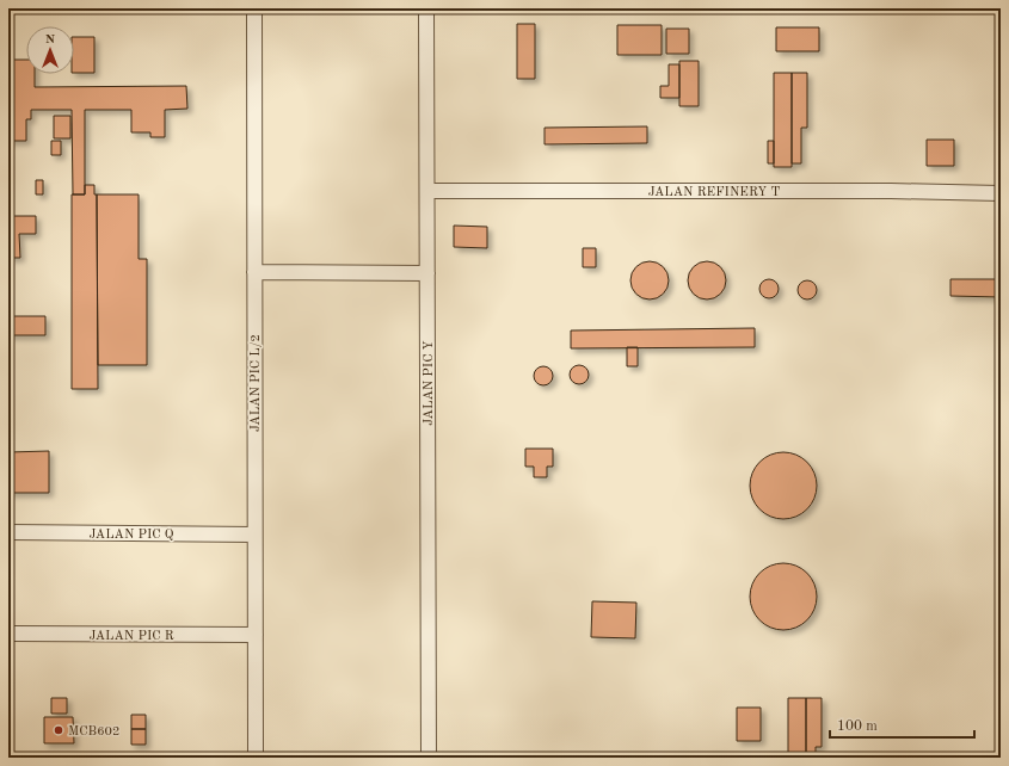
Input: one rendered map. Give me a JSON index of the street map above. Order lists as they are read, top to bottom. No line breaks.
{"streets":{"street":["JALAN REFINERY T","JALAN PIC L/2","JALAN PIC Y","JALAN PIC Q","JALAN PIC R"]},"crossings":[["JALAN REFINERY T","JALAN PIC Y"],["JALAN PIC L/2","JALAN PIC Q"],["JALAN PIC L/2","JALAN PIC R"]],"places":["MCB602"],"scale_bar":"100 m","north":"top"}
